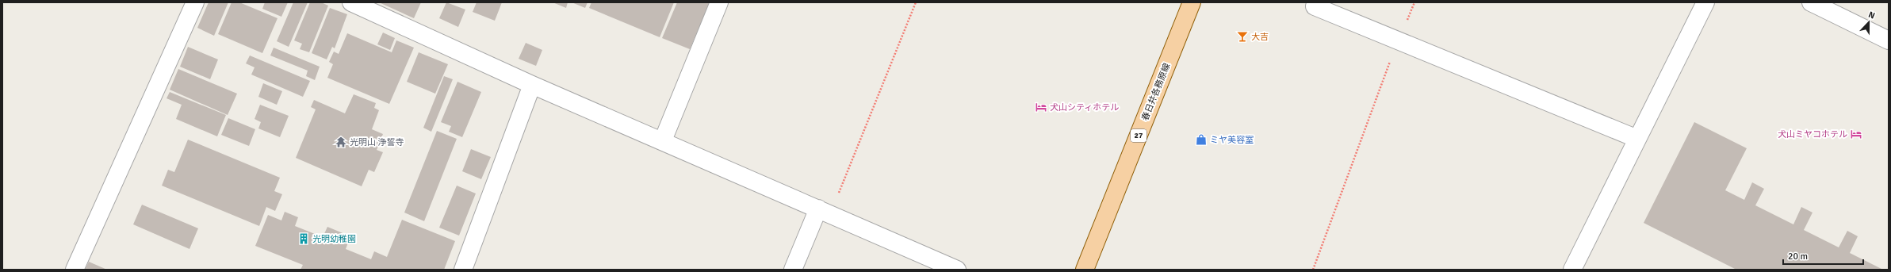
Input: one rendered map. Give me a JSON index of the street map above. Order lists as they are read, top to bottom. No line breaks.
{"streets":{"main road":["春日井各務原線","27"]},"places":{"bar":["大吉"],"hotel":["犬山シティホテル","犬山ミヤコホテル"],"shop":["ミヤ美容室"],"temple":["光明山 浄誓寺"],"building":["光明幼稚園"]},"scale_bar":"20 m","north":"top"}
